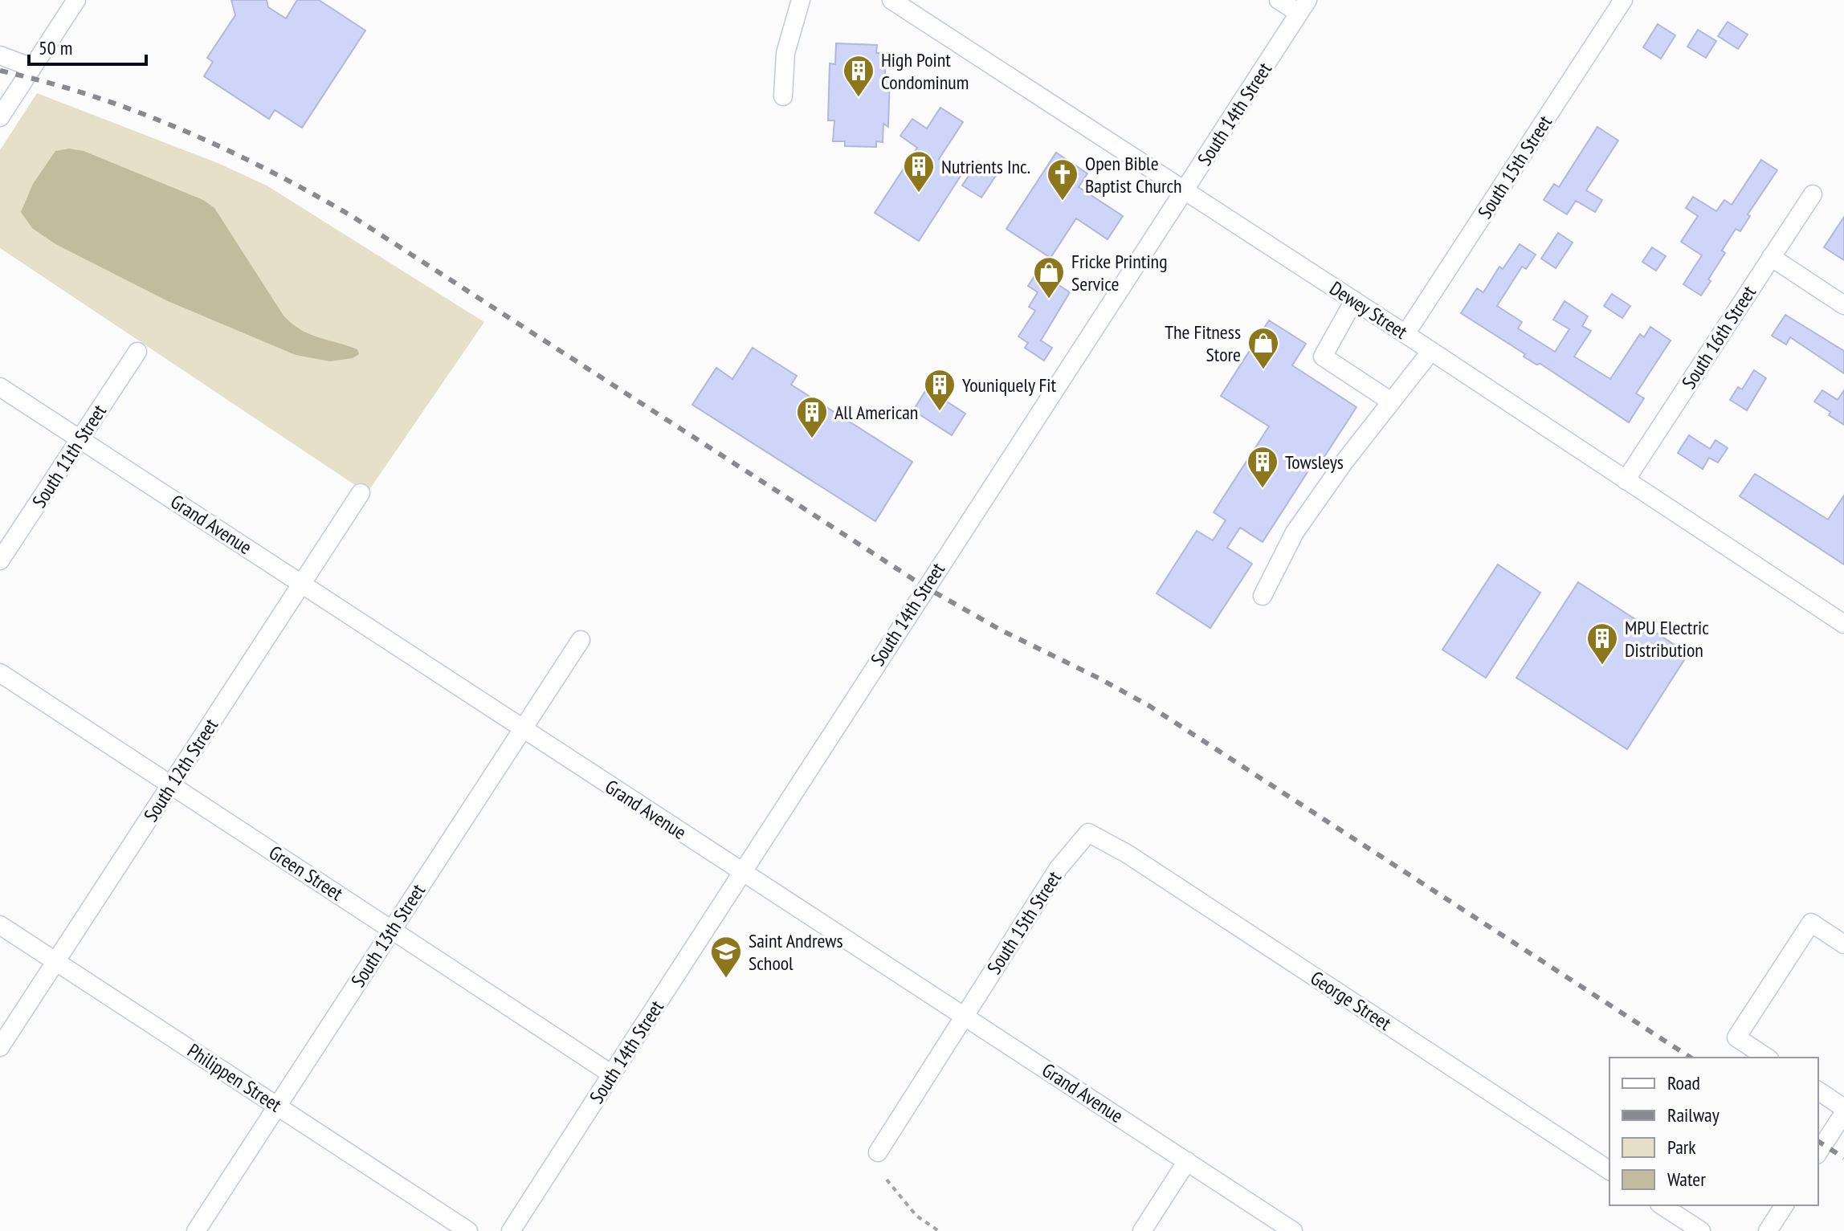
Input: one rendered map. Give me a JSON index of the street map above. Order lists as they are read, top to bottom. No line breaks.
{"streets":{"street":["South 14th Street","South 15th Street","Dewey Street","South 16th Street","South 11th Street","Grand Avenue","South 12th Street","Green Street","South 13th Street","George Street","Philippen Street"]},"crossings":[["South 14th Street","Dewey Street"],["South 14th Street","Grand Avenue"],["South 14th Street","Green Street"],["South 15th Street","Dewey Street"],["South 15th Street","Grand Avenue"],["South 15th Street","George Street"],["Dewey Street","South 16th Street"],["South 11th Street","Grand Avenue"],["Grand Avenue","South 12th Street"],["Grand Avenue","South 13th Street"],["South 12th Street","Green Street"],["South 12th Street","Philippen Street"],["Green Street","South 13th Street"],["South 13th Street","Philippen Street"]],"places":{"building":["High Point Condominum","Nutrients Inc.","Youniquely Fit","All American","Towsleys","MPU Electric Distribution"],"church":["Open Bible Baptist Church"],"shop":["Fricke Printing Service","The Fitness Store"],"school or university":["Saint Andrews School"]},"legend":["Road","Railway","Park","Water"],"scale_bar":"50 m"}
